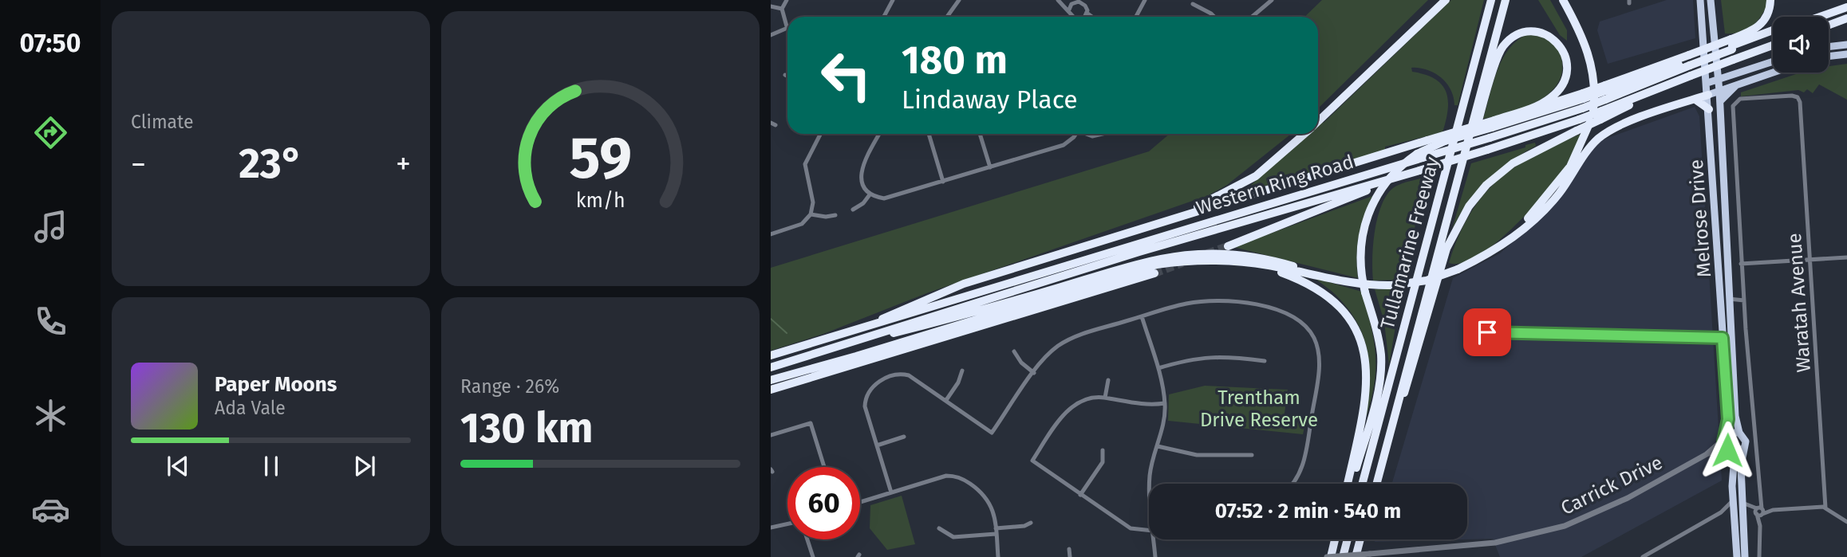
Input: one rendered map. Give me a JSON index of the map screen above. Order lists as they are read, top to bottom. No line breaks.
{"streets":{"highway":["Western Ring Road","Tullamarine Freeway"],"main road":["Melrose Drive"],"street":["Waratah Avenue","Carrick Drive"]},"crossings":[["Melrose Drive","Waratah Avenue"],["Melrose Drive","Carrick Drive"]],"parks":["Trentham Drive Reserve"],"page":{"tabs":"07:50","tile":["Climate",["Range · 26%","130 km"]],"turn":["180 m","Lindaway Place"],"heat":["−","23°","+"],"song":["Paper Moons","Ada Vale"],"limit":"60","trip":"07:52 · 2 min · 540 m","gauge":["59","km/h"]}}
